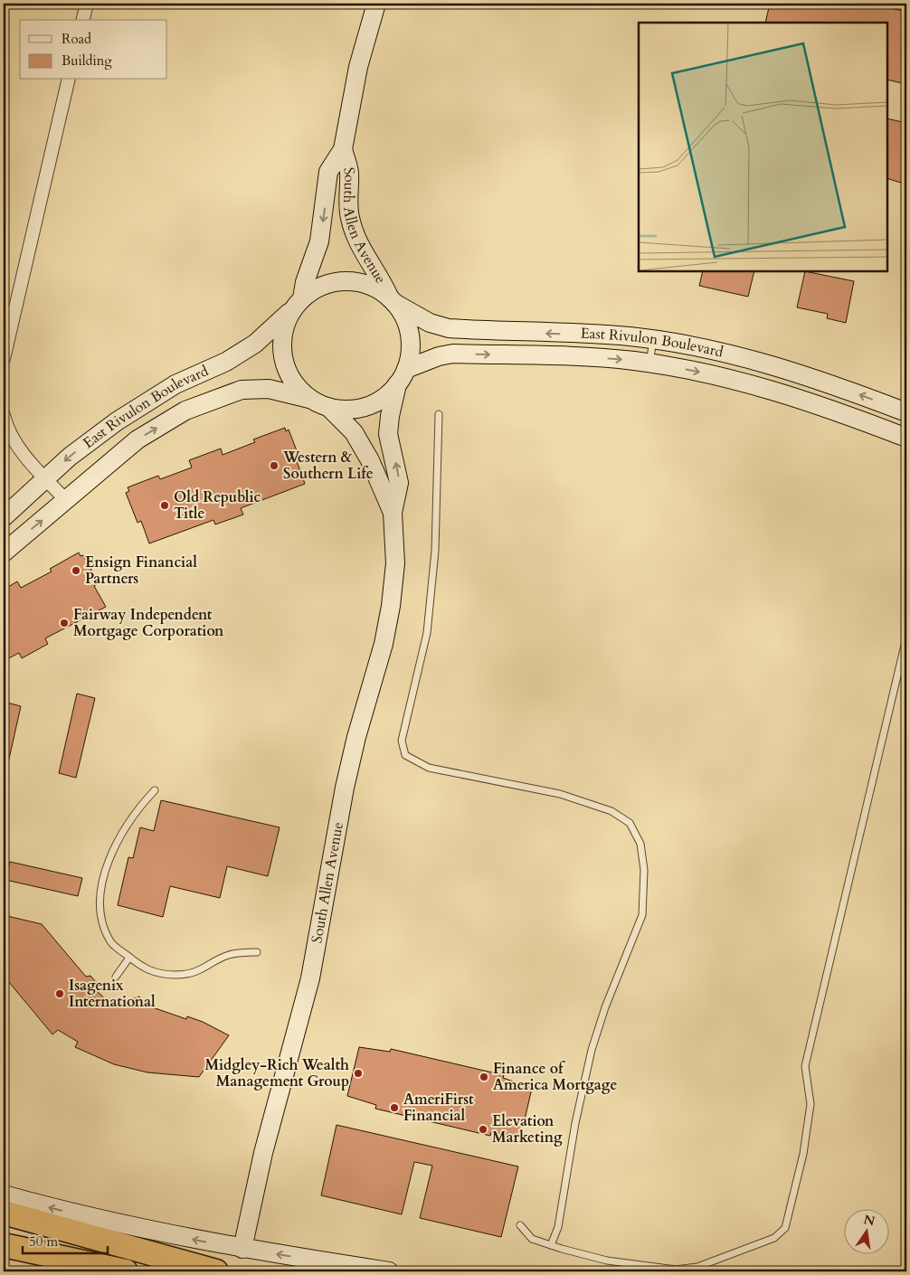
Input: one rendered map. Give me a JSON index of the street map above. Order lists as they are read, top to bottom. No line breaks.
{"streets":{"street":["South Allen Avenue","East Rivulon Boulevard"]},"crossings":[["South Allen Avenue","East Rivulon Boulevard"]],"places":["Western & Southern Life","Old Republic Title","Ensign Financial Partners","Fairway Independent Mortgage Corporation","Isagenix International","Midgley-Rich Wealth Management Group","Finance of America Mortgage","AmeriFirst Financial","Elevation Marketing"],"legend":["Road","Building"],"scale_bar":"50 m","north":"top"}
